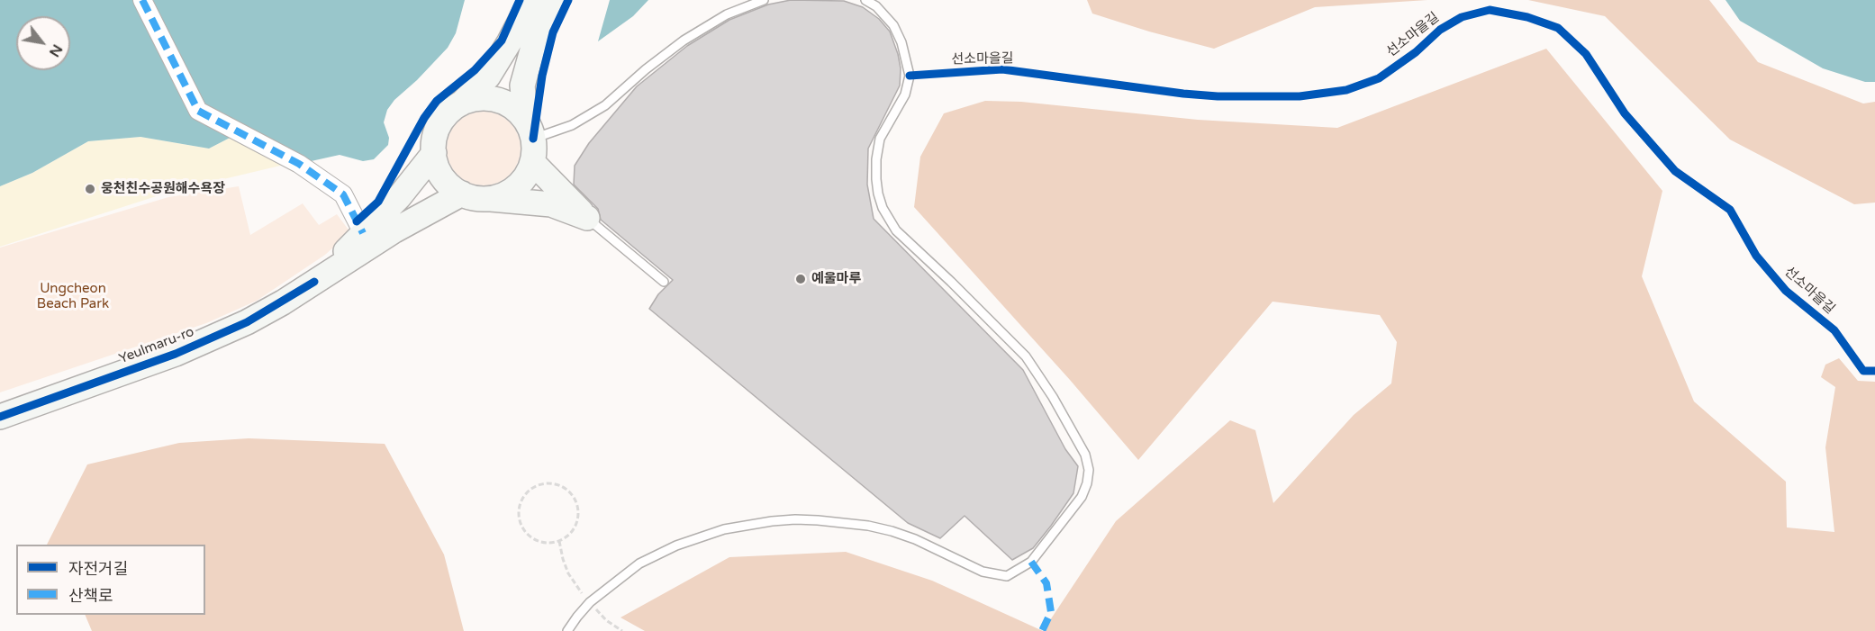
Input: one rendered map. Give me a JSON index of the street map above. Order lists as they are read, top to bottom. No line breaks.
{"streets":{"street":["Yeulmaru-ro"],"cycle path":["선소마을길"]},"parks":["Ungcheon Beach Park"],"places":["웅천친수공원해수욕장","예울마루"],"legend":["자전거길","산책로"],"north":"bottom right"}
